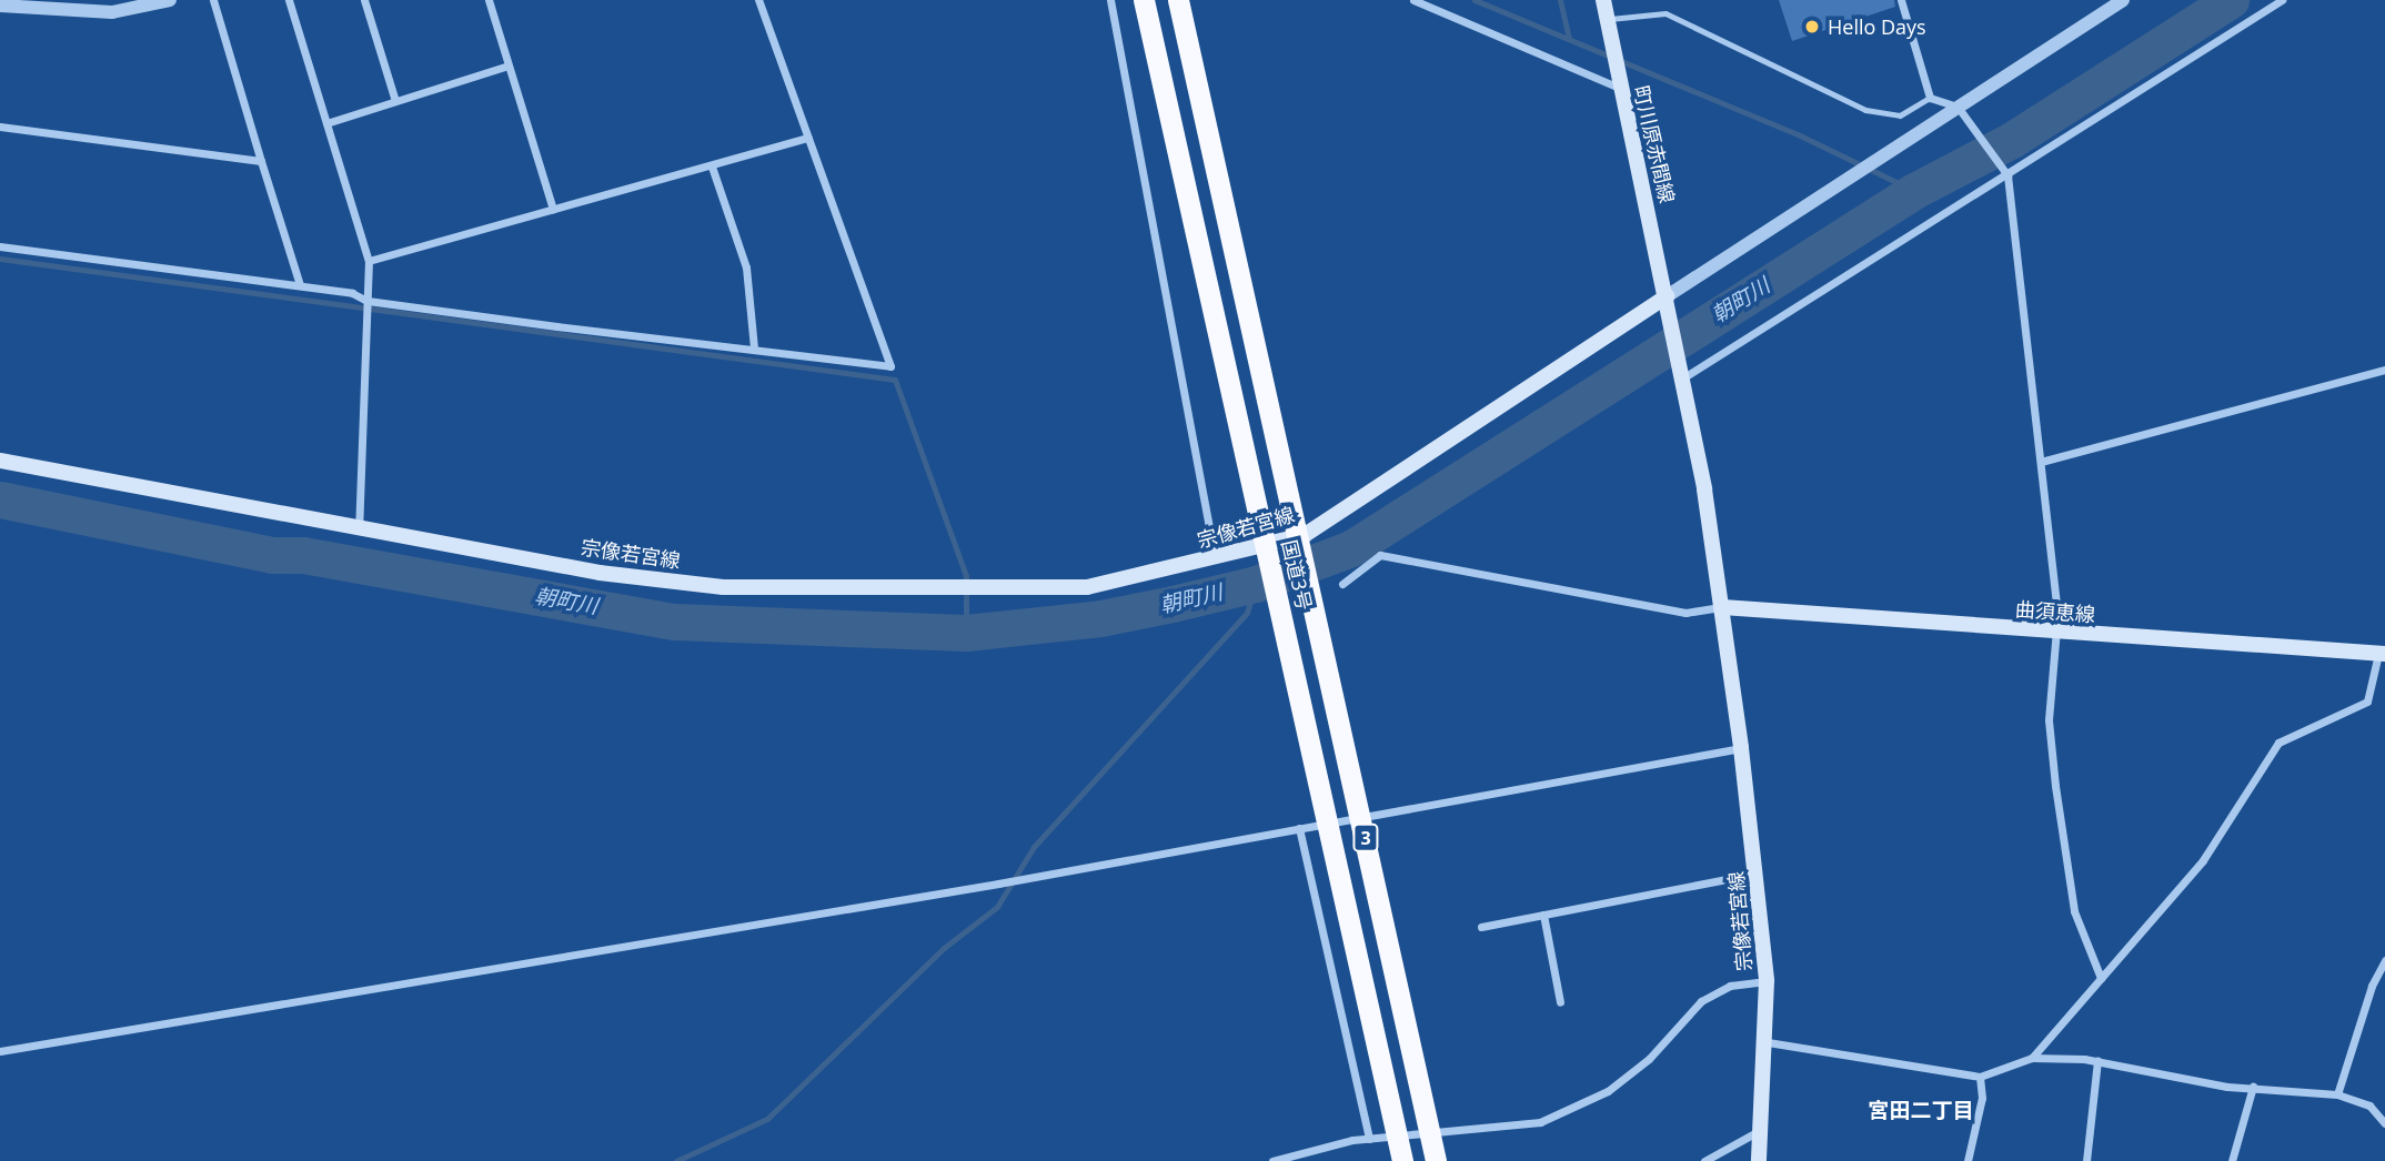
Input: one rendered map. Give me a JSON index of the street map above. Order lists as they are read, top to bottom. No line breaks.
{"streets":{"highway":["国道3号","3"],"main road":["町川原赤間線","宗像若宮線","曲須恵線"]},"crossings":[["町川原赤間線","宗像若宮線"],["宗像若宮線","曲須恵線"]],"districts":["宮田二丁目"],"water":["朝町川"],"places":["Hello Days"]}
